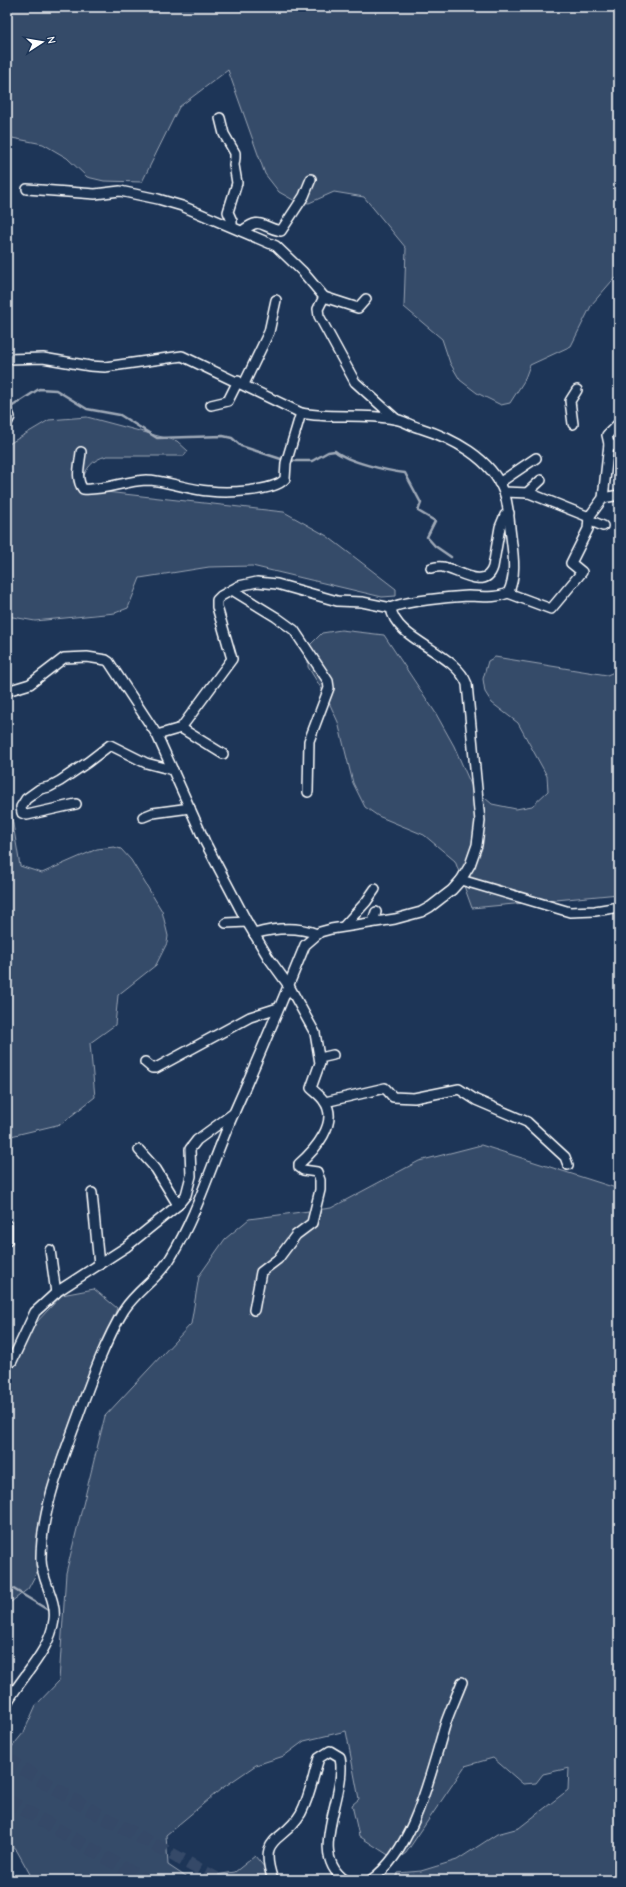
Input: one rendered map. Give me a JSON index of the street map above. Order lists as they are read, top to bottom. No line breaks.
{"north":"right"}
